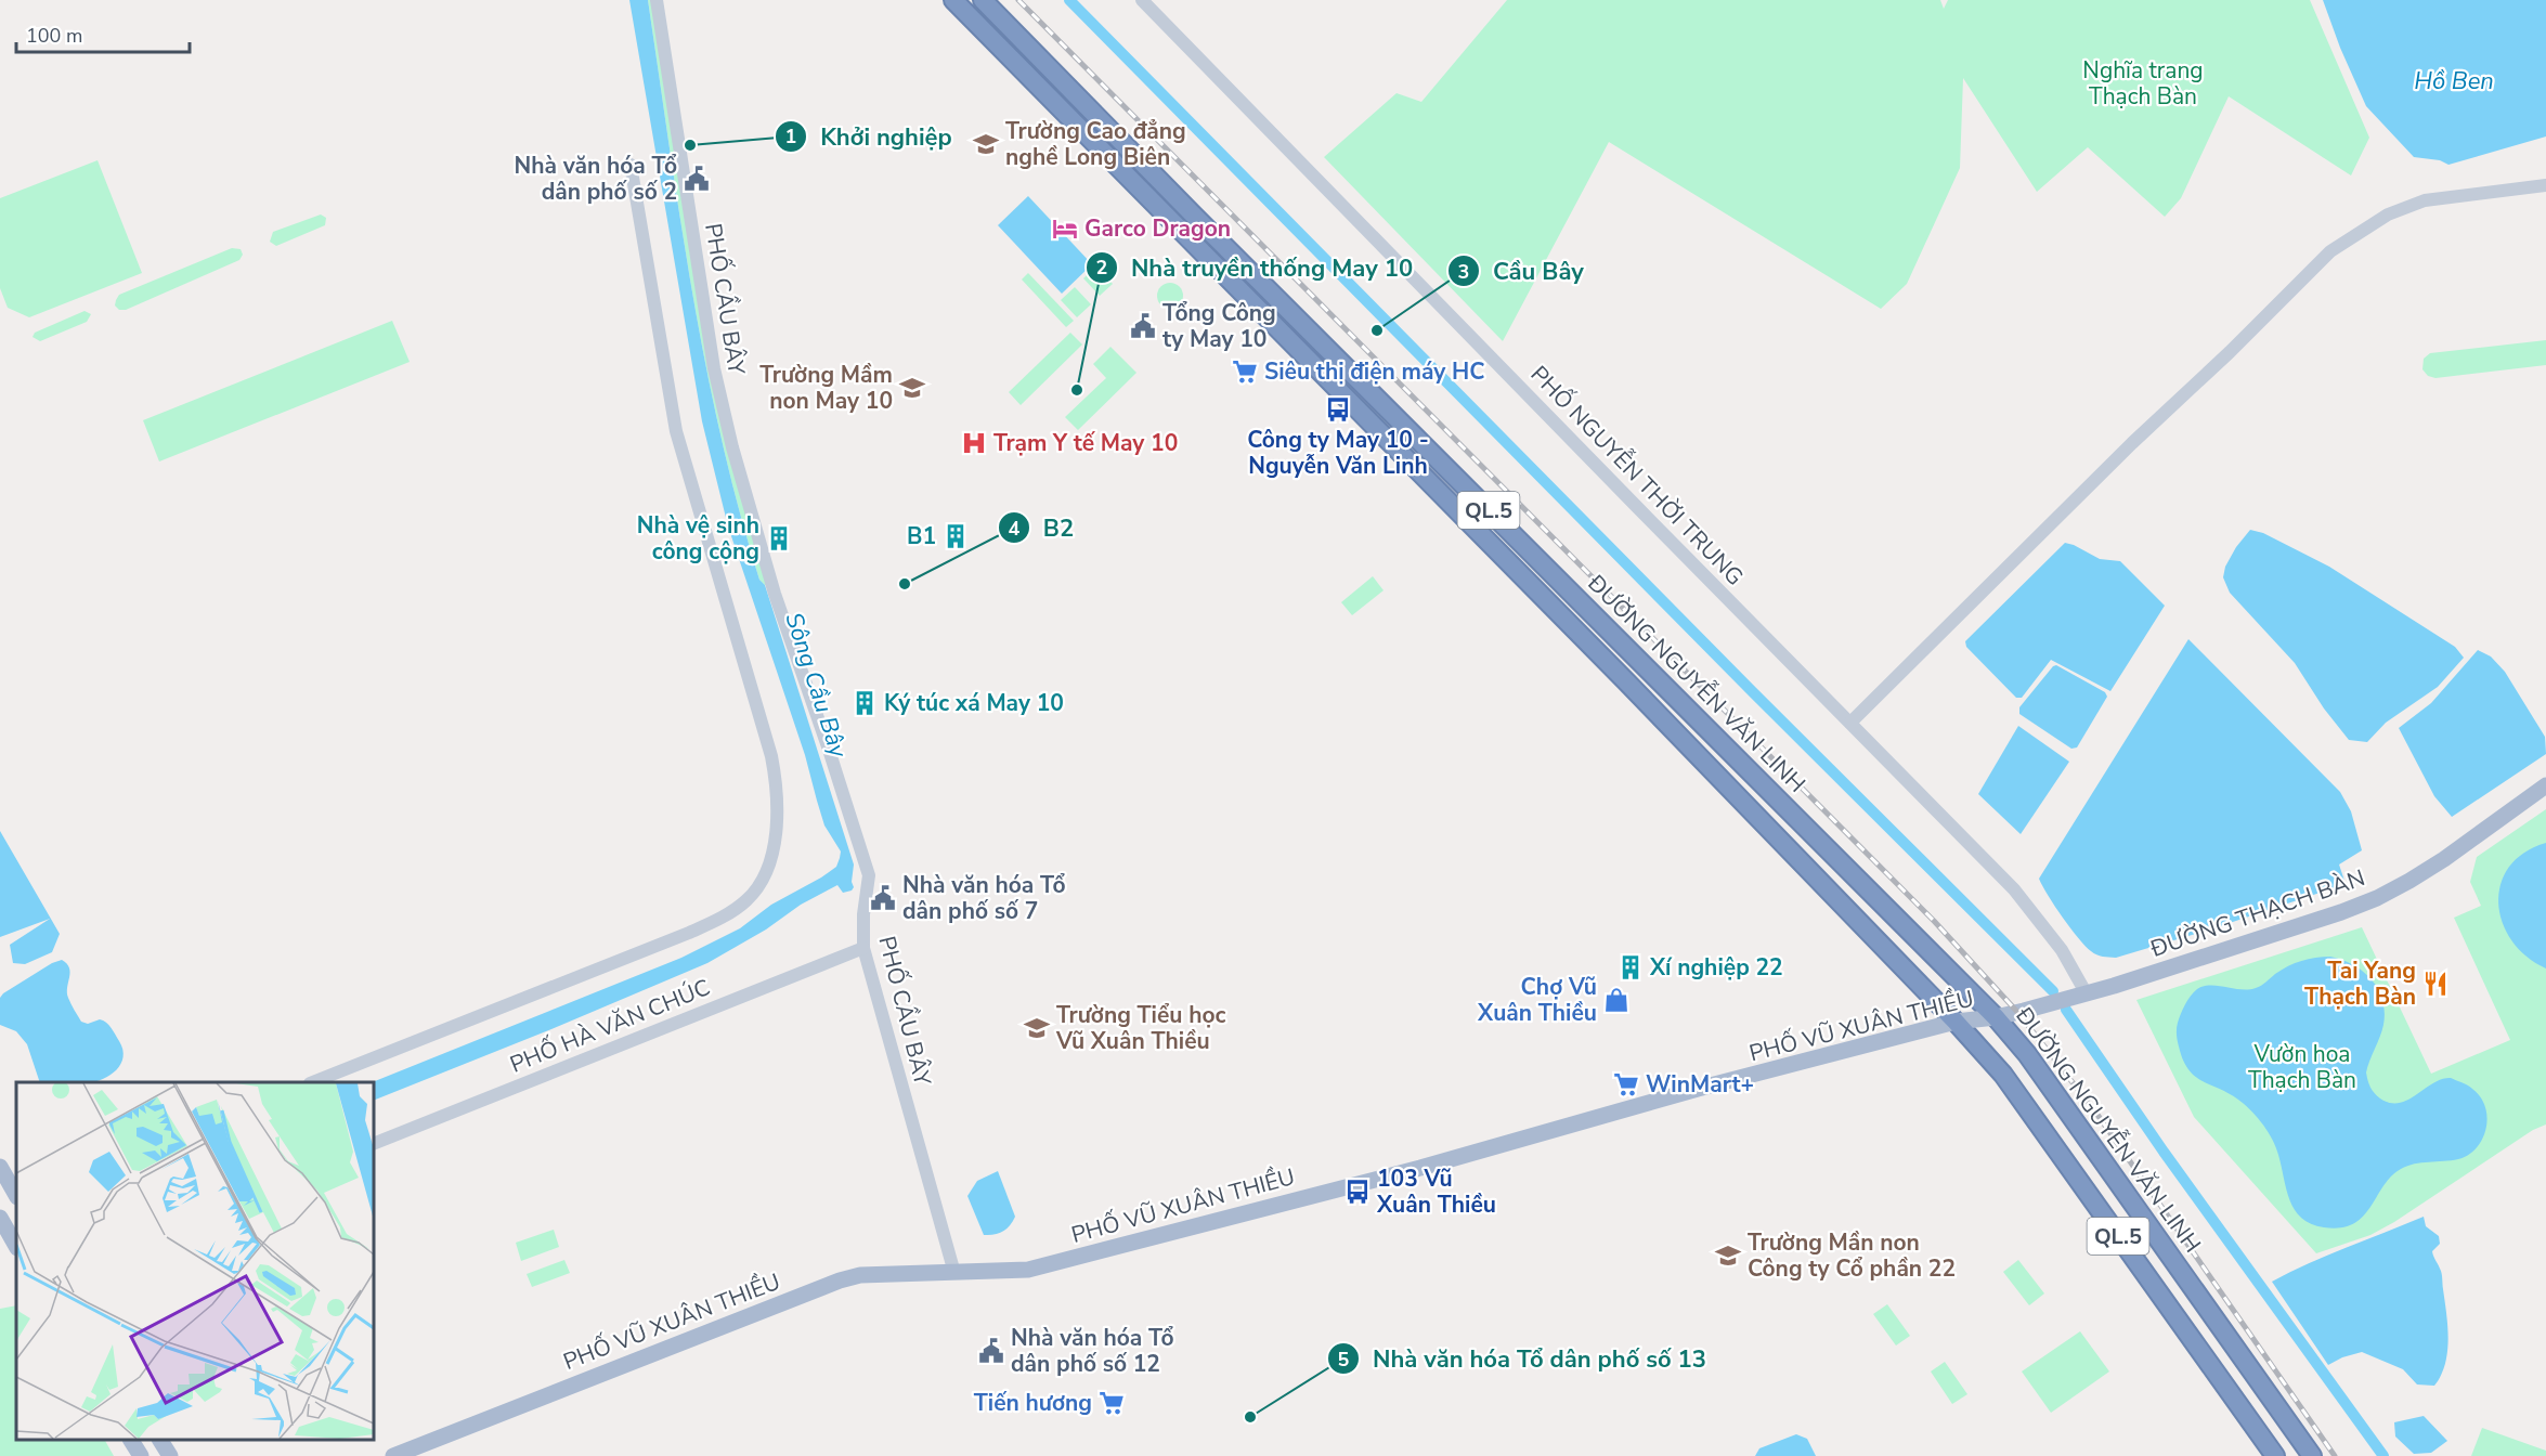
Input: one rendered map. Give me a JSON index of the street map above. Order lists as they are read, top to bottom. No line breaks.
{"streets":{"highway":["QL.5","ĐƯỜNG NGUYỄN VĂN LINH"],"main road":["ĐƯỜNG THẠCH BÀN","PHỐ VŨ XUÂN THIỀU"],"street":["PHỐ CẦU BÂY","PHỐ NGUYỄN THỜI TRUNG","PHỐ HÀ VĂN CHÚC"]},"crossings":[["PHỐ CẦU BÂY","PHỐ HÀ VĂN CHÚC"],["PHỐ CẦU BÂY","PHỐ VŨ XUÂN THIỀU"],["PHỐ NGUYỄN THỜI TRUNG","ĐƯỜNG THẠCH BÀN"],["QL.5","PHỐ VŨ XUÂN THIỀU"],["ĐƯỜNG NGUYỄN VĂN LINH","ĐƯỜNG THẠCH BÀN"],["ĐƯỜNG NGUYỄN VĂN LINH","PHỐ VŨ XUÂN THIỀU"],["ĐƯỜNG THẠCH BÀN","PHỐ VŨ XUÂN THIỀU"]],"water":["Hồ Ben","Sông Cầu Bây"],"parks":["Nghĩa trang Thạch Bàn","Vườn hoa Thạch Bàn"],"places":{"school or university":["Trường Cao đẳng nghề Long Biên","Trường Mầm non May 10","Trường Tiểu học Vũ Xuân Thiều","Trường Mần non Công ty Cổ phần 22"],"other":["Khởi nghiệp","Cầu Bây","Nhà truyền thống May 10","B2","Nhà văn hóa Tổ dân phố số 13"],"public building":["Nhà văn hóa Tổ dân phố số 2","Tổng Công ty May 10","Nhà văn hóa Tổ dân phố số 7","Nhà văn hóa Tổ dân phố số 12"],"hotel":["Garco Dragon"],"supermarket":["Siêu thị điện máy HC","WinMart+","Tiến hương"],"bus stop":["Công ty May 10 - Nguyễn Văn Linh","103 Vũ Xuân Thiều"],"hospital":["Trạm Y tế May 10"],"building":["B1","Nhà vệ sinh công cộng","Ký túc xá May 10","Xí nghiệp 22"],"restaurant":["Tai Yang Thạch Bàn"],"shop":["Chợ Vũ Xuân Thiều"]},"scale_bar":"100 m"}
